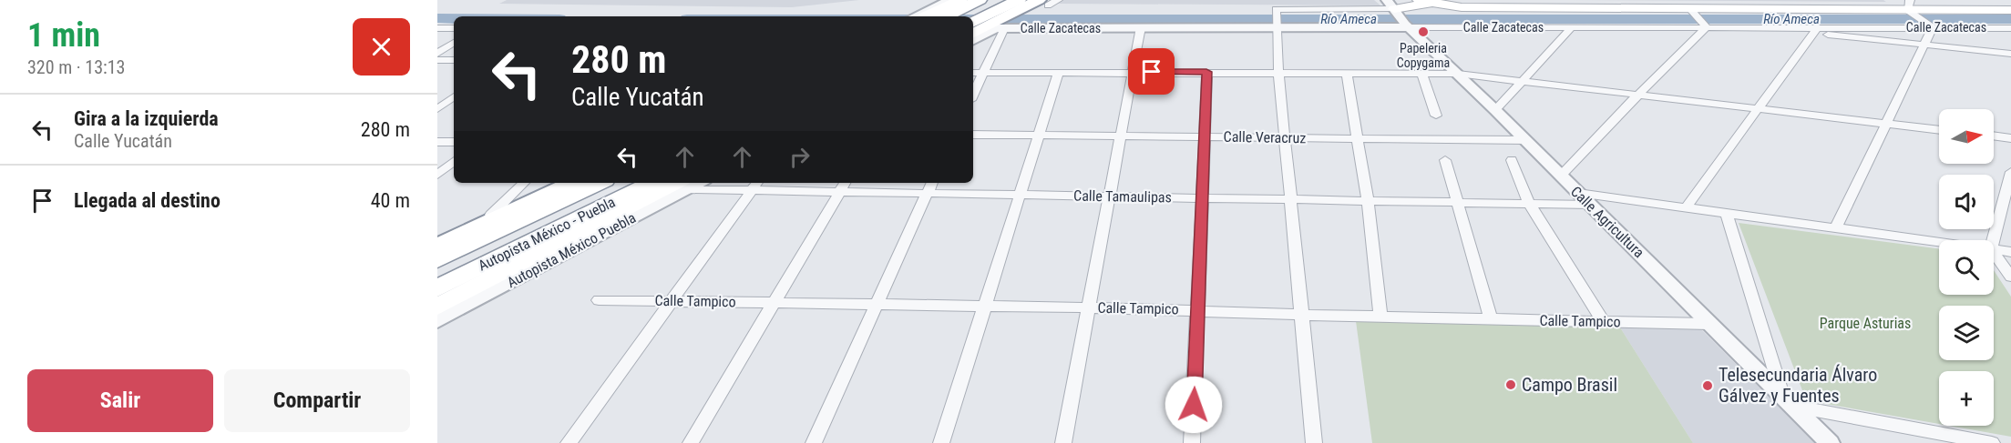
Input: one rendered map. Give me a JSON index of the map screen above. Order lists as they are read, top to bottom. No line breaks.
{"streets":{"highway":["Autopista México - Puebla","Autopista México Puebla"],"street":["Calle Zacatecas","Calle Veracruz","Calle Tamaulipas","Calle Agricultura","Calle Tampico"]},"crossings":[["Calle Zacatecas","Calle Agricultura"],["Calle Veracruz","Calle Agricultura"],["Calle Tamaulipas","Calle Agricultura"],["Calle Tamaulipas","Autopista México Puebla"],["Calle Agricultura","Calle Tampico"]],"water":["Río Ameca"],"parks":["Parque Asturias"],"places":["Papeleria Copygama","Campo Brasil","Telesecundaria Álvaro Gálvez y Fuentes"],"north":"right","page":{"heading":["1 min","320 m · 13:13"],"turn":["280 m","Calle Yucatán"],"list":[{"name":"Gira a la izquierda","note":"Calle Yucatán","value":"280 m"},{"name":"Llegada al destino","value":"40 m"}],"map_buttons":"+","buttons":["Salir","Compartir"]}}
